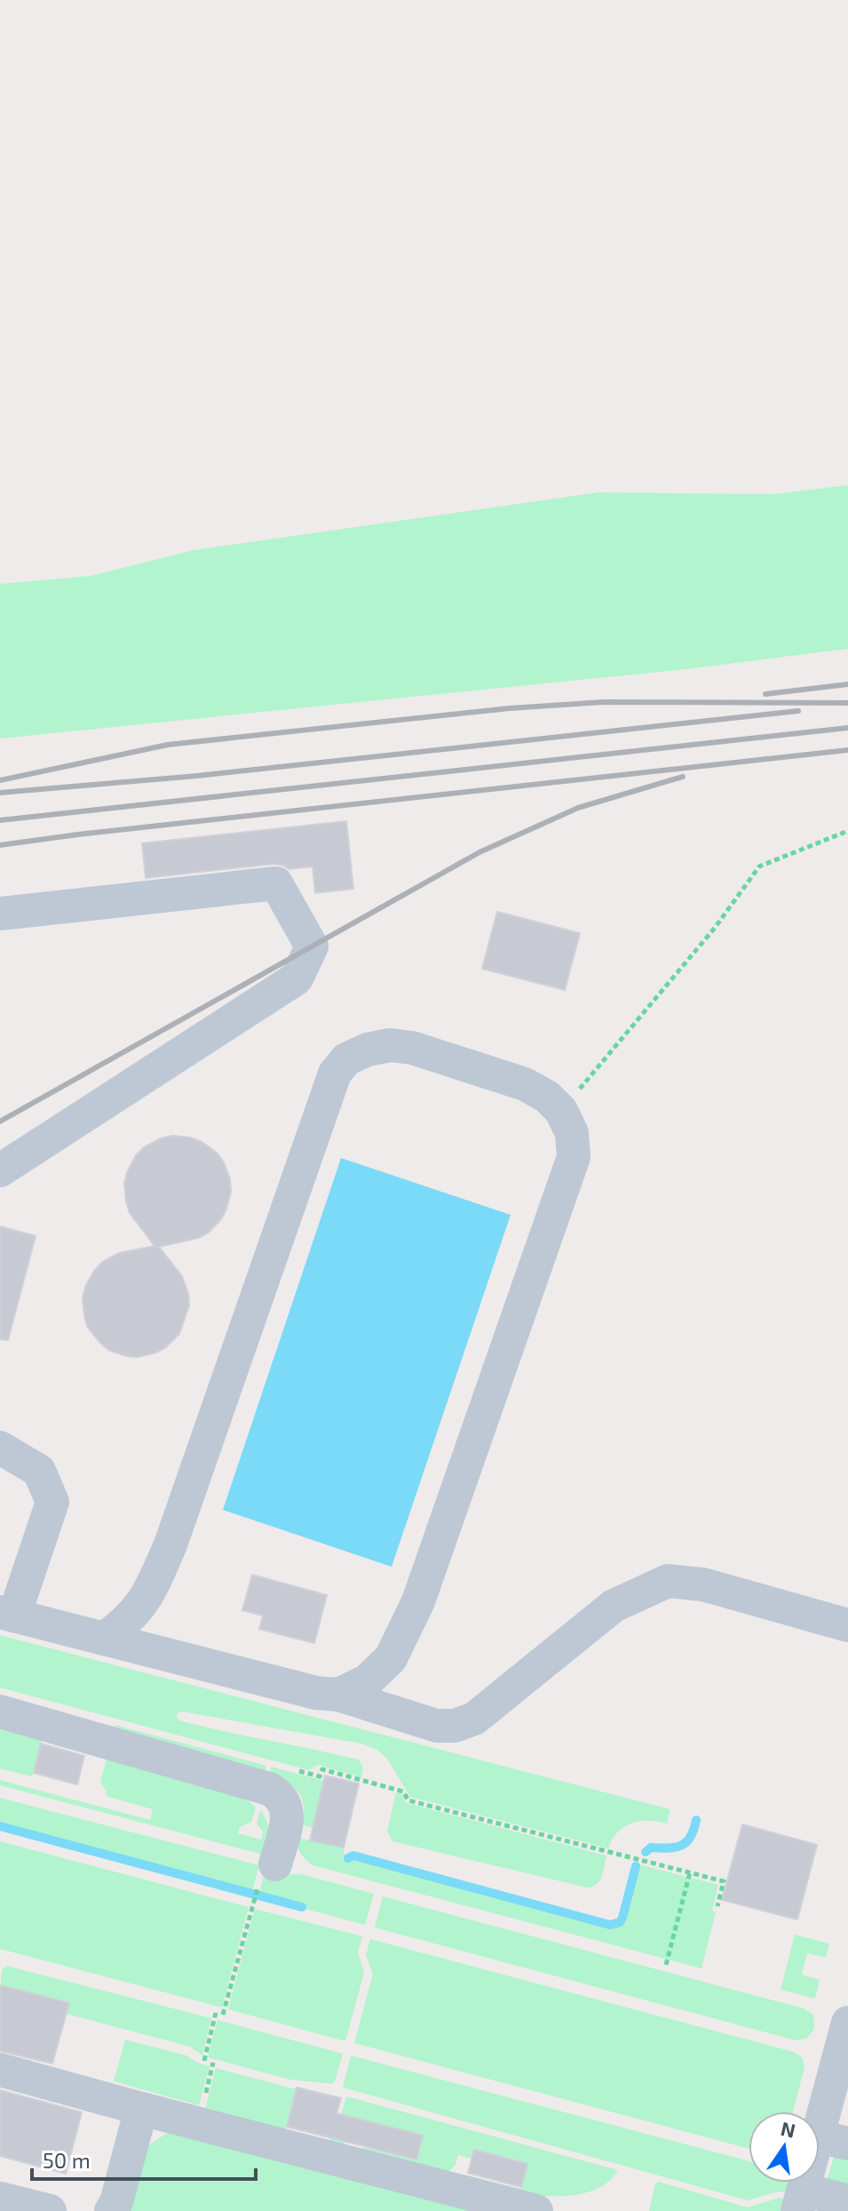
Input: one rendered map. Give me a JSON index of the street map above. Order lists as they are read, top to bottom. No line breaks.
{"scale_bar":"50 m","north":"top"}
